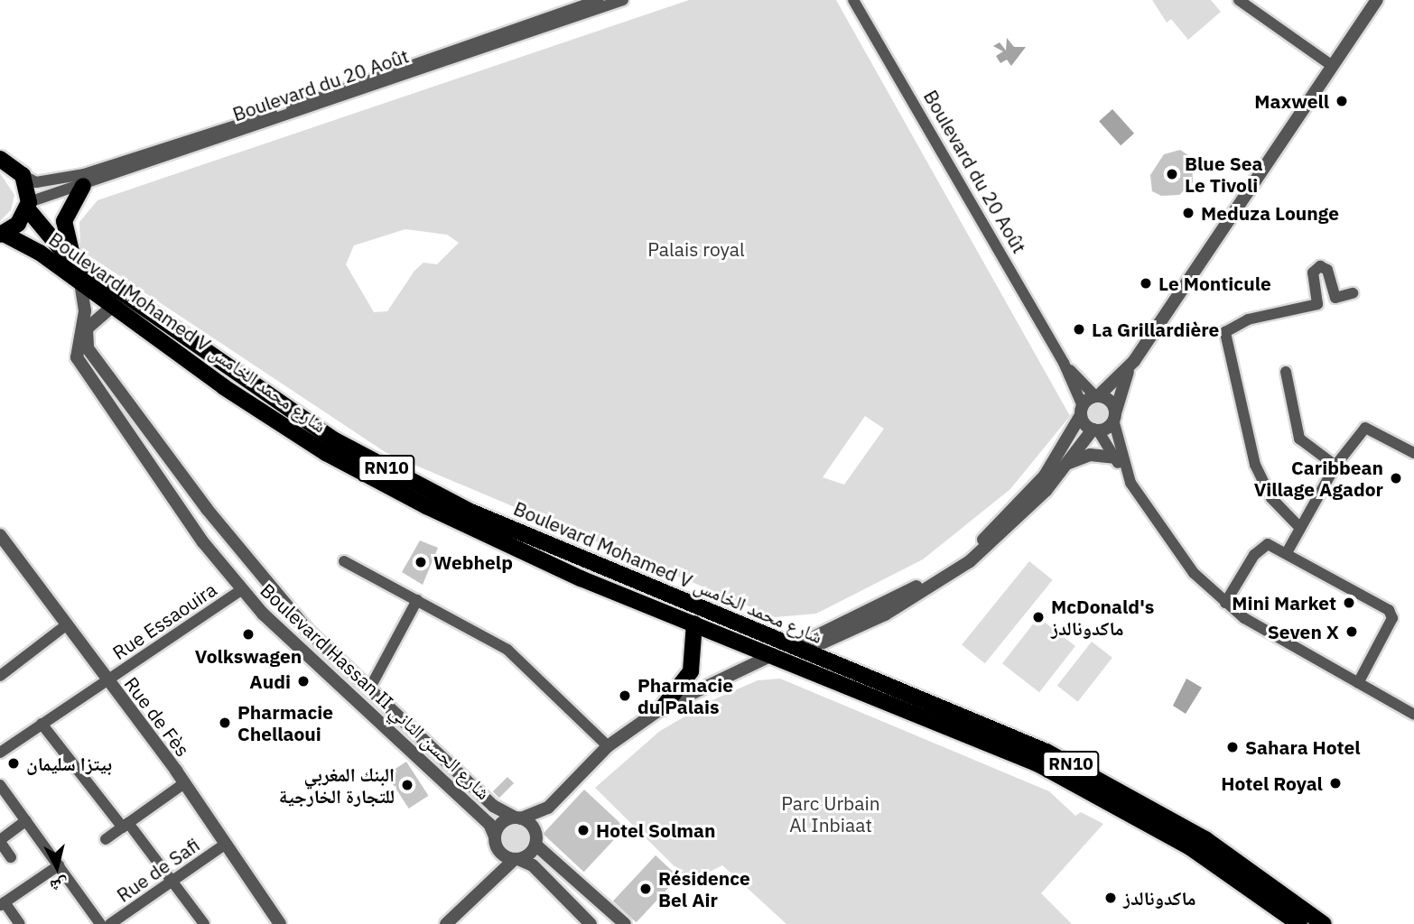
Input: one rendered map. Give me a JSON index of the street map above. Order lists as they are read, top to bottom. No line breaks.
{"streets":{"main road":["Boulevard Mohamed V شارع محمد الخامس","RN10"],"street":["Boulevard du 20 Août","Rue Essaouira","Boulevard Hassan II شارع الحسن الثاني","Rue de Fès","Rue de Safi"]},"crossings":[["Boulevard du 20 Août","Boulevard Mohamed V شارع محمد الخامس"],["Boulevard du 20 Août","RN10"],["Boulevard Mohamed V شارع محمد الخامس","RN10"],["Boulevard Mohamed V شارع محمد الخامس","Boulevard Hassan II شارع الحسن الثاني"],["Rue Essaouira","Boulevard Hassan II شارع الحسن الثاني"],["Rue Essaouira","Rue de Fès"],["Rue de Fès","Rue de Safi"]],"parks":["Palais royal","Parc Urbain Al Inbiaat"],"places":["Maxwell","Blue Sea Le Tivoli","Meduza Lounge","Le Monticule","La Grillardière","Caribbean Village Agador","Webhelp","Mini Market","McDonald's ماكدونالدز","Seven X","Volkswagen","Audi","Pharmacie du Palais","Pharmacie Chellaoui","Sahara Hotel","بيتزا سليمان","Hotel Royal","البنك المغربي للتجارة الخارجية","Hotel Solman","Résidence Bel Air","ماكدونالدز"],"north":"bottom"}
